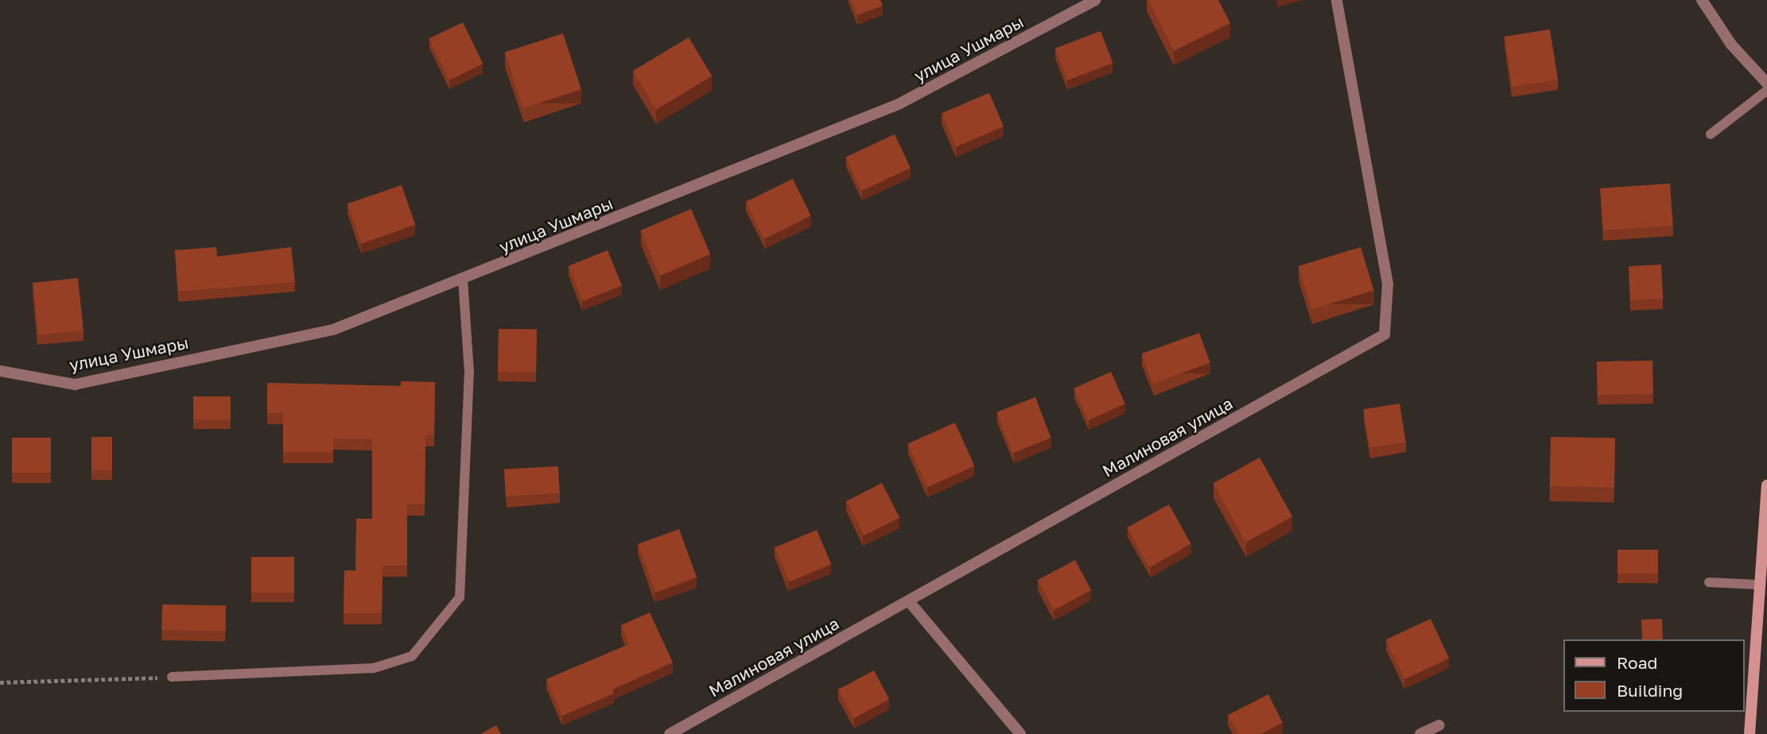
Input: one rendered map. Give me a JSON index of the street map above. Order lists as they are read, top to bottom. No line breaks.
{"streets":{"street":["улица Ушмары","Малиновая улица"]},"legend":["Road","Building"]}
